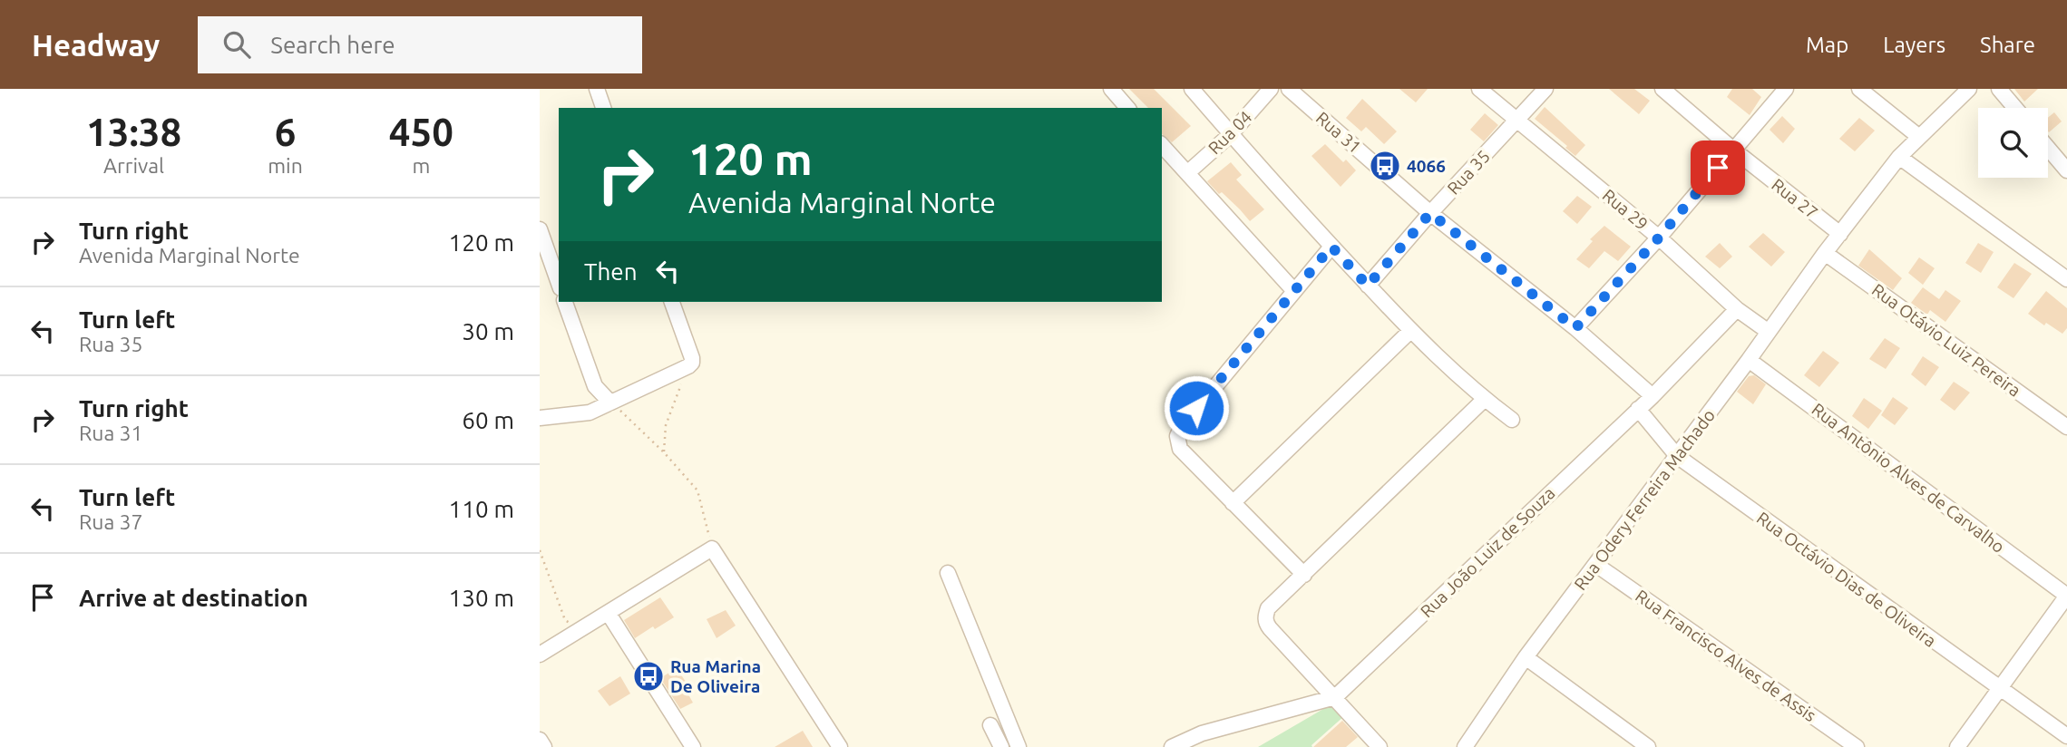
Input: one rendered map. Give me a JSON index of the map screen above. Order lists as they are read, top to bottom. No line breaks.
{"streets":{"street":["Rua 04","Rua 31","Rua 35","Rua 27","Rua 29","Rua Otávio Luiz Pereira","Rua Antônio Alves de Carvalho","Rua Odery Ferreira Machado","Rua João Luiz de Souza","Rua Octávio Dias de Oliveira","Rua Francisco Alves de Assis"]},"crossings":[["Rua 31","Rua 35"],["Rua 31","Rua João Luiz de Souza"],["Rua 35","Rua 29"],["Rua 29","Rua Odery Ferreira Machado"],["Rua 29","Rua João Luiz de Souza"],["Rua Otávio Luiz Pereira","Rua Odery Ferreira Machado"],["Rua Antônio Alves de Carvalho","Rua Odery Ferreira Machado"],["Rua Odery Ferreira Machado","Rua Octávio Dias de Oliveira"],["Rua Odery Ferreira Machado","Rua Francisco Alves de Assis"],["Rua João Luiz de Souza","Rua Octávio Dias de Oliveira"]],"places":{"bus stop":["4066","Rua Marina De Oliveira"]},"page":{"header":"Headway","search":"Search here","nav":["Map","Layers","Share"],"eta":["13:38","Arrival","6","min","450","m"],"turn":["120 m","Avenida Marginal Norte"],"list":[{"name":"Turn right","note":"Avenida Marginal Norte","value":"120 m"},{"name":"Turn left","note":"Rua 35","value":"30 m"},{"name":"Turn right","note":"Rua 31","value":"60 m"},{"name":"Turn left","note":"Rua 37","value":"110 m"},{"name":"Arrive at destination","value":"130 m"}],"then":"Then"}}
